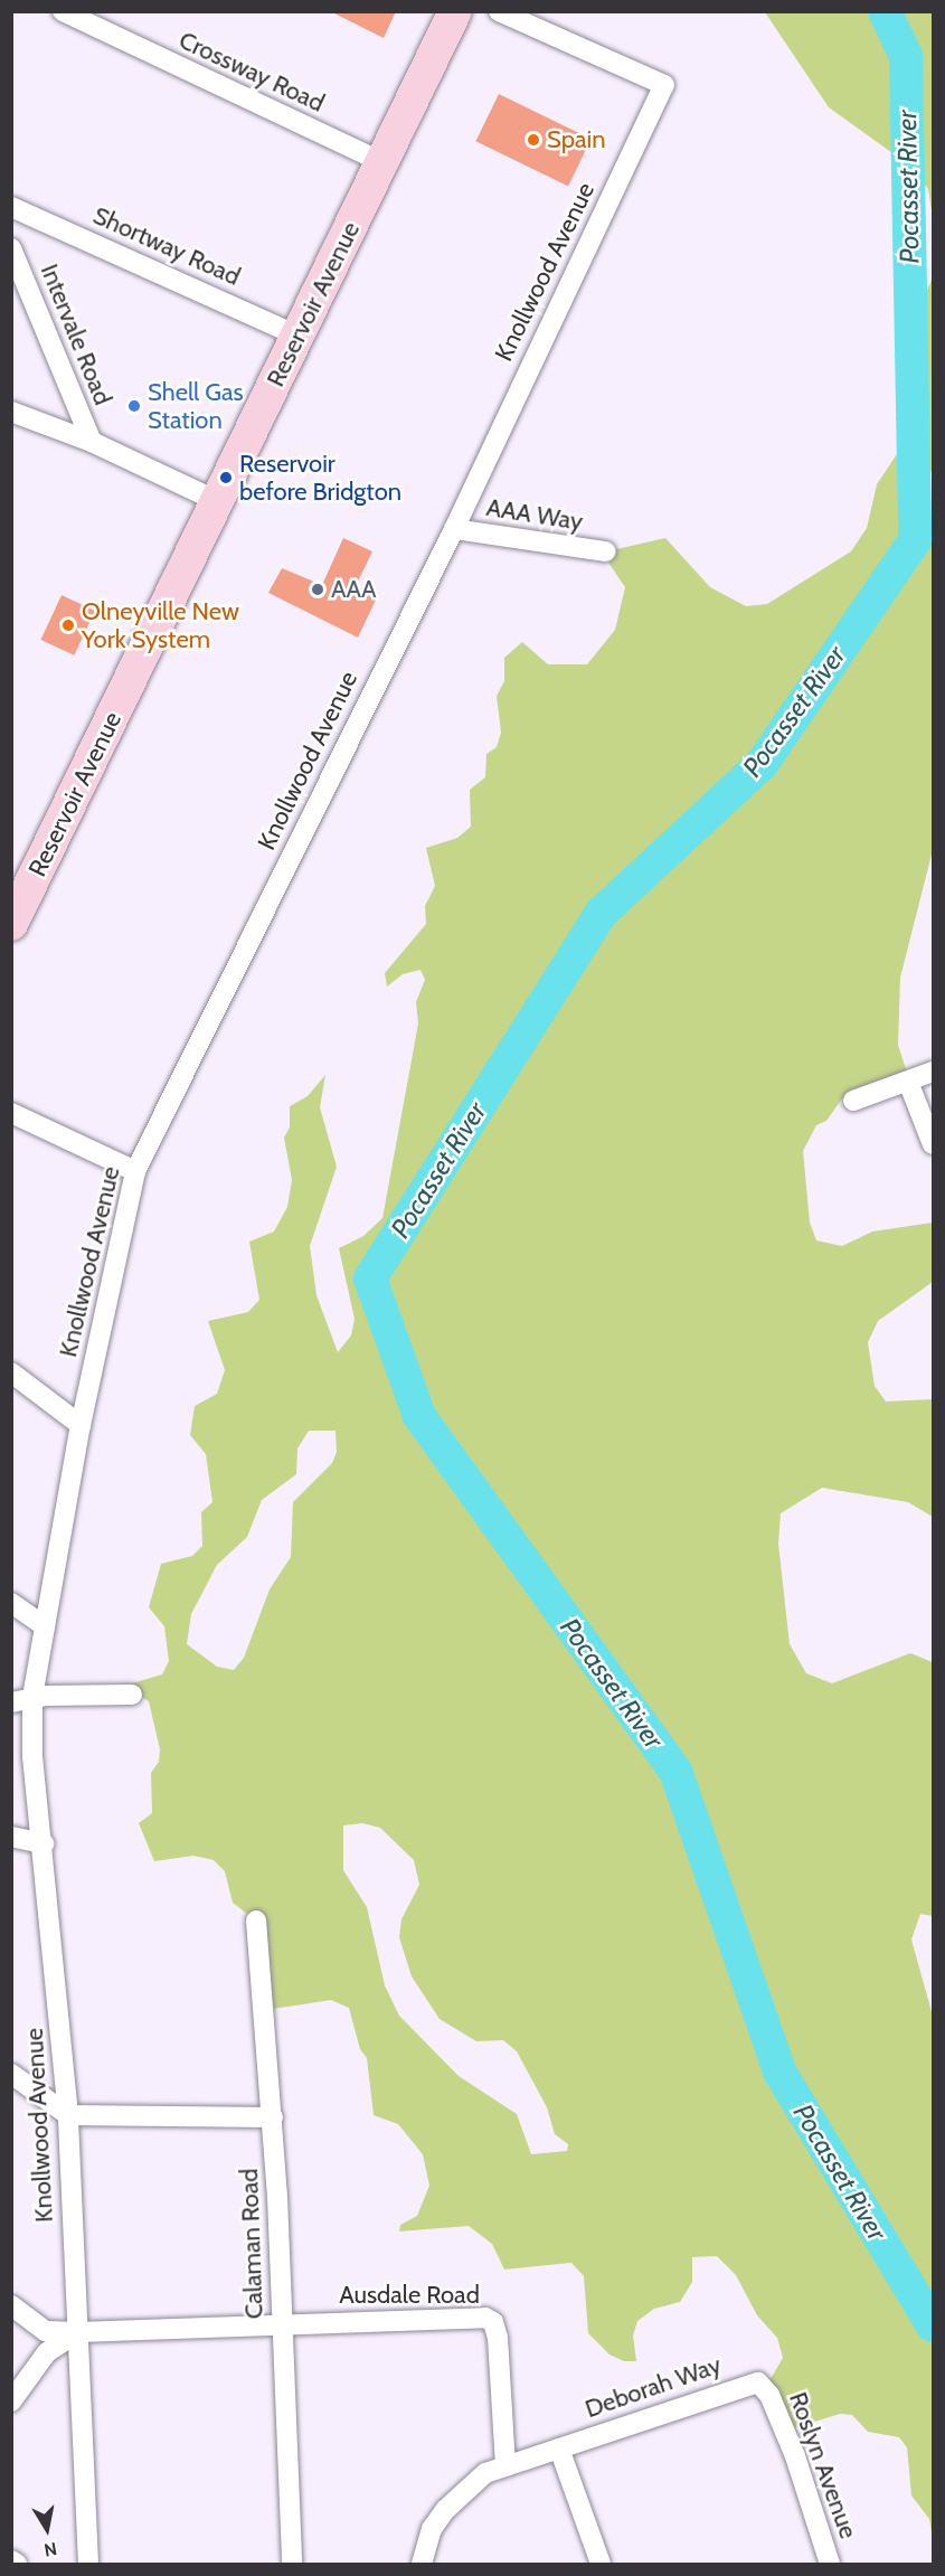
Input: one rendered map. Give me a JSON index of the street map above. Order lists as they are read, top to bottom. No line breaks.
{"streets":{"main road":["Reservoir Avenue"],"street":["Crossway Road","Shortway Road","Knollwood Avenue","Intervale Road","AAA Way","Calaman Road","Ausdale Road","Deborah Way","Roslyn Avenue"]},"crossings":[["Crossway Road","Reservoir Avenue"],["Shortway Road","Reservoir Avenue"],["Knollwood Avenue","AAA Way"],["Knollwood Avenue","Ausdale Road"],["Calaman Road","Ausdale Road"],["Deborah Way","Roslyn Avenue"]],"water":["Pocasset River"],"places":["Spain","Shell Gas Station","Reservoir before Bridgton","AAA","Olneyville New York System"],"north":"bottom"}
